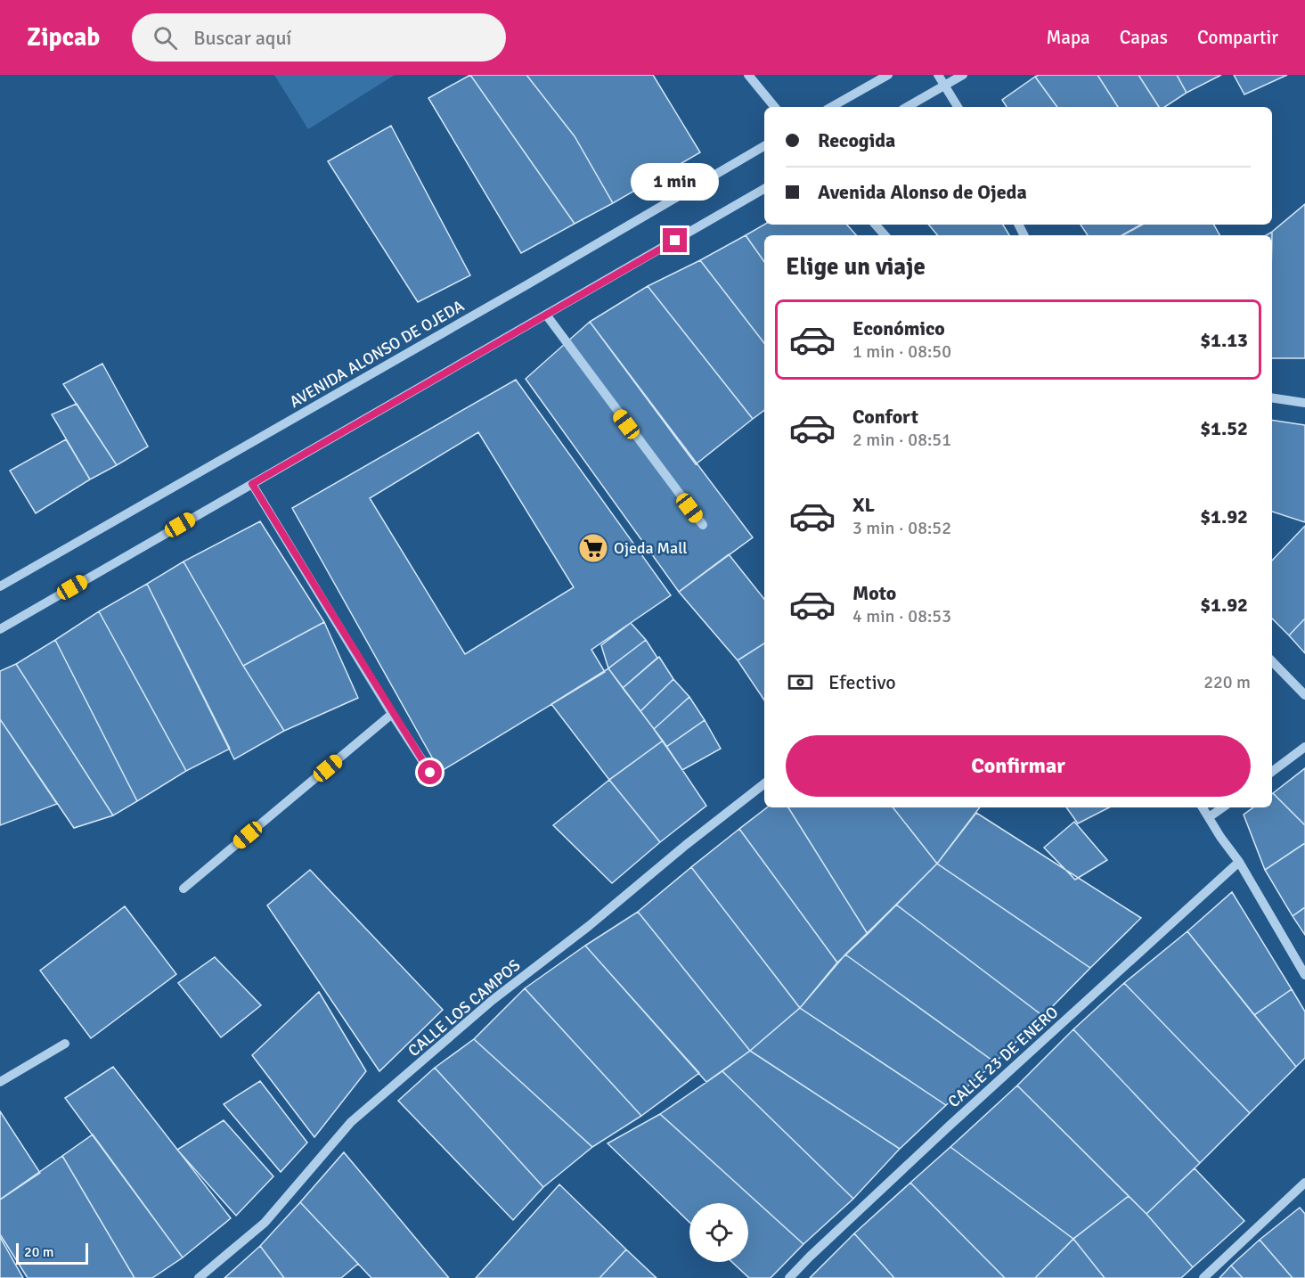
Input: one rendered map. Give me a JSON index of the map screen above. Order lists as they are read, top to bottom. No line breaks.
{"streets":{"street":["AVENIDA ALONSO DE OJEDA","CALLE LOS CAMPOS","CALLE 23 DE ENERO"]},"places":{"supermarket":["Ojeda Mall"]},"scale_bar":"20 m","page":{"header":"Zipcab","search":"Buscar aquí","nav":["Mapa","Capas","Compartir"],"banner":["Recogida","Avenida Alonso de Ojeda"],"bubble":"1 min","heading":"Elige un viaje","list":[{"name":"Económico","note":"1 min · 08:50","value":"$1.13"},{"name":"Confort","note":"2 min · 08:51","value":"$1.52"},{"name":"XL","note":"3 min · 08:52","value":"$1.92"},{"name":"Moto","note":"4 min · 08:53","value":"$1.92"}],"pay":["Efectivo","220 m"],"buttons":"Confirmar","scale":"20 m"}}
